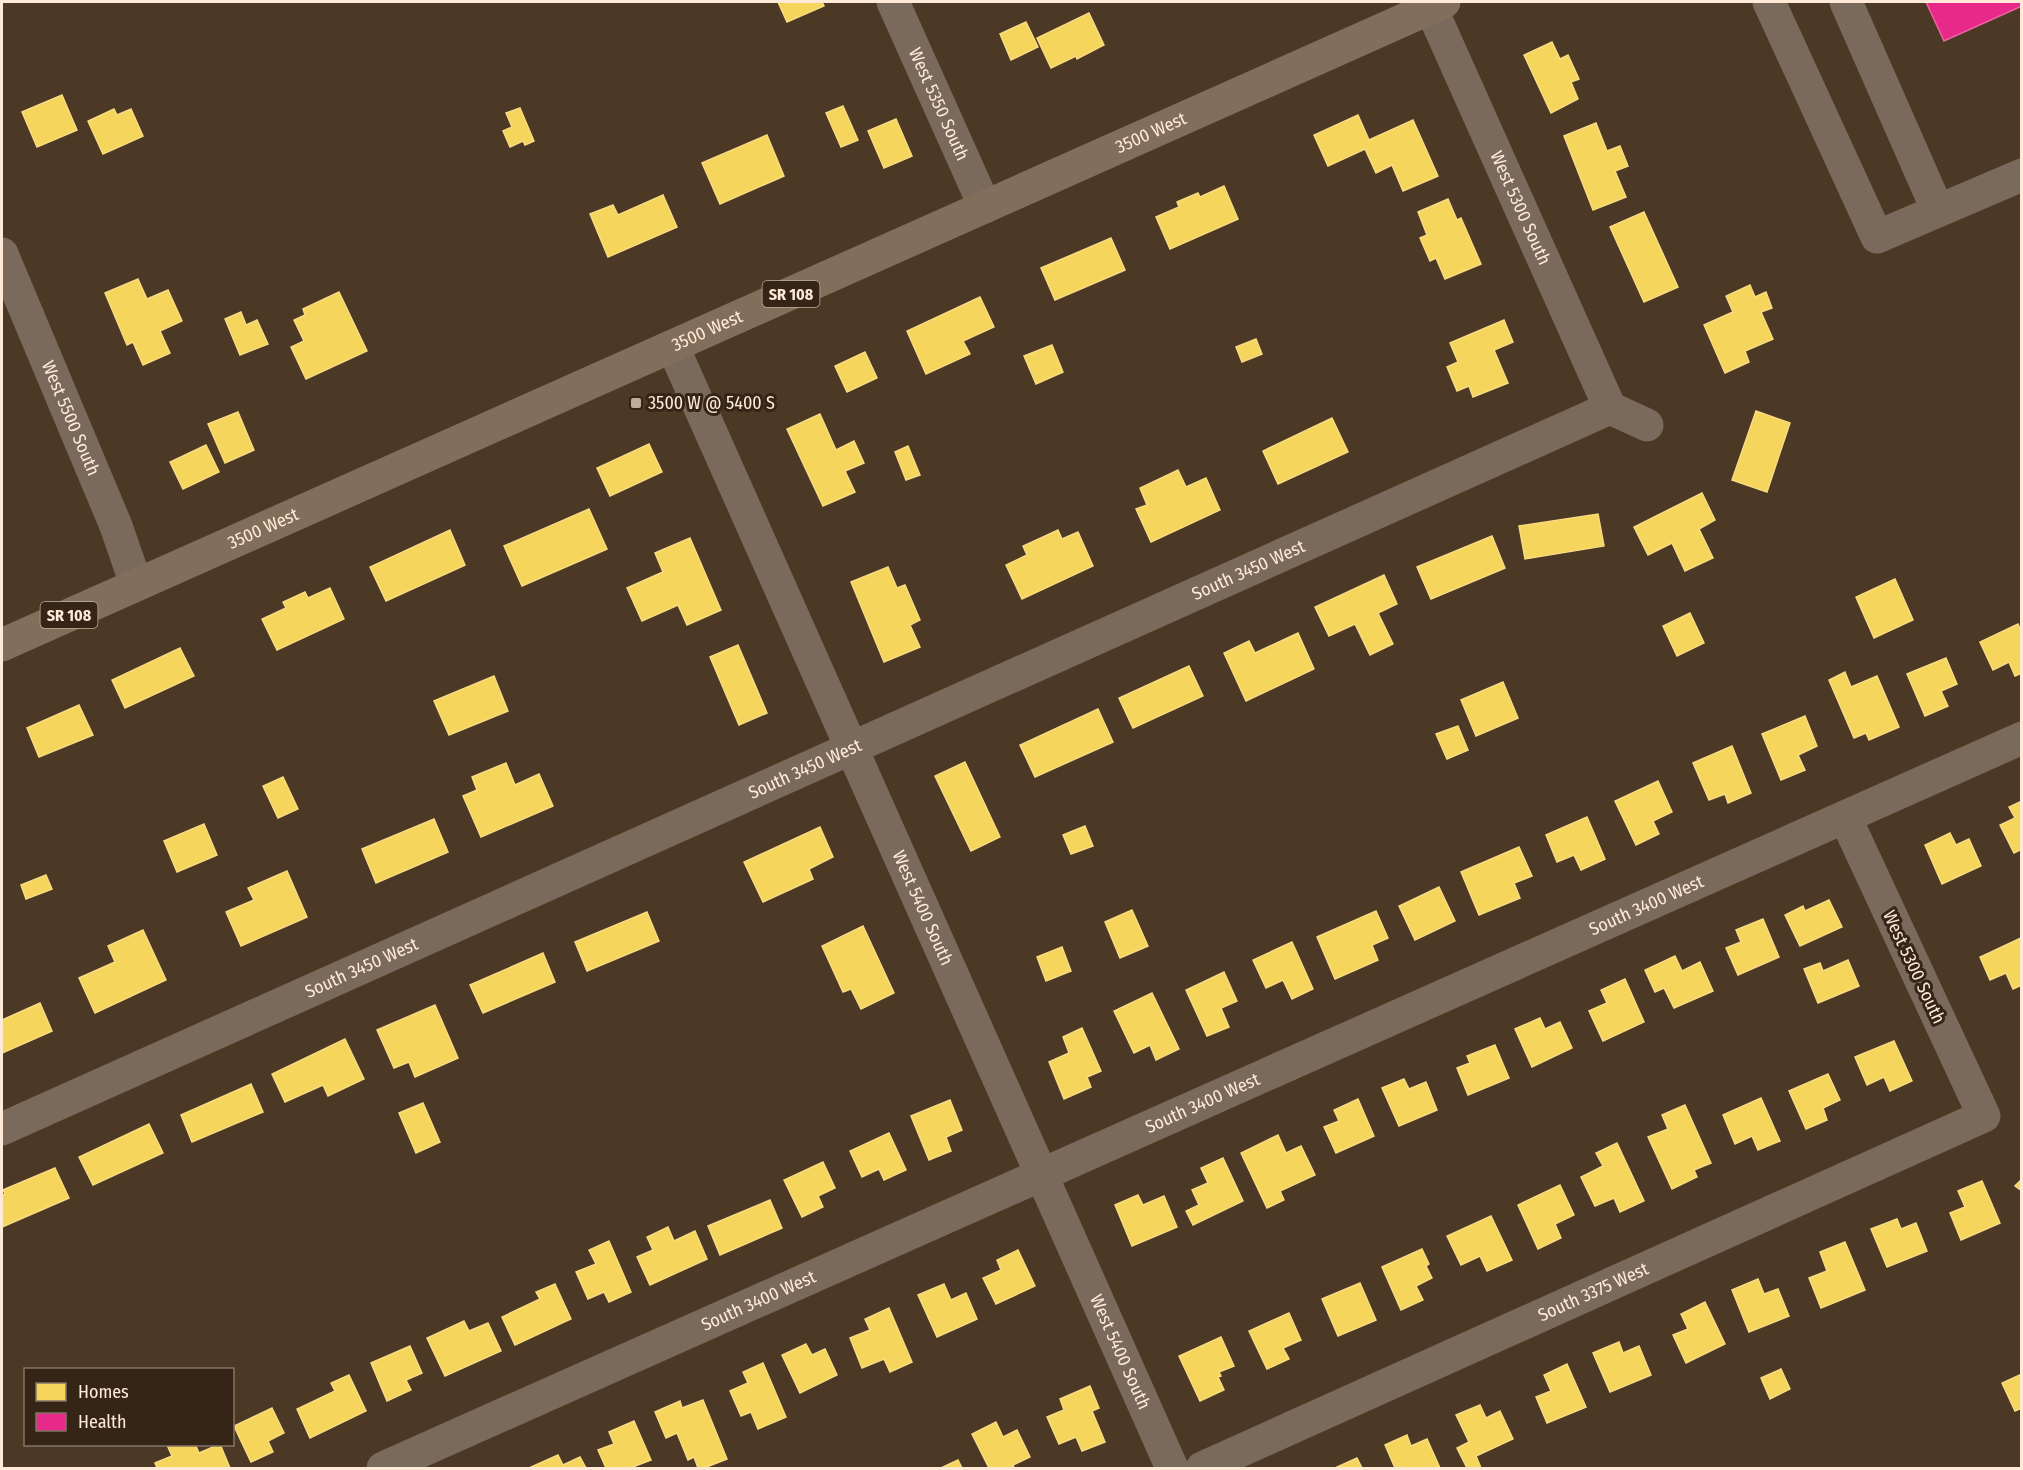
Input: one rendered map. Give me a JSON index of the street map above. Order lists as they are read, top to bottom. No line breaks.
{"streets":{"main road":["3500 West","SR 108"],"street":["West 5350 South","West 5300 South","West 5500 South","South 3450 West","South 3400 West","West 5400 South","South 3375 West"]},"crossings":[["West 5350 South","3500 West"],["3500 West","West 5300 South"],["3500 West","SR 108"],["3500 West","West 5500 South"],["3500 West","West 5400 South"],["West 5300 South","South 3450 West"],["West 5300 South","South 3400 West"],["West 5300 South","South 3375 West"],["SR 108","West 5500 South"],["South 3450 West","West 5400 South"],["South 3400 West","West 5400 South"]],"places":{"transit":["3500 W @ 5400 S"]},"legend":["Homes","Health"]}
